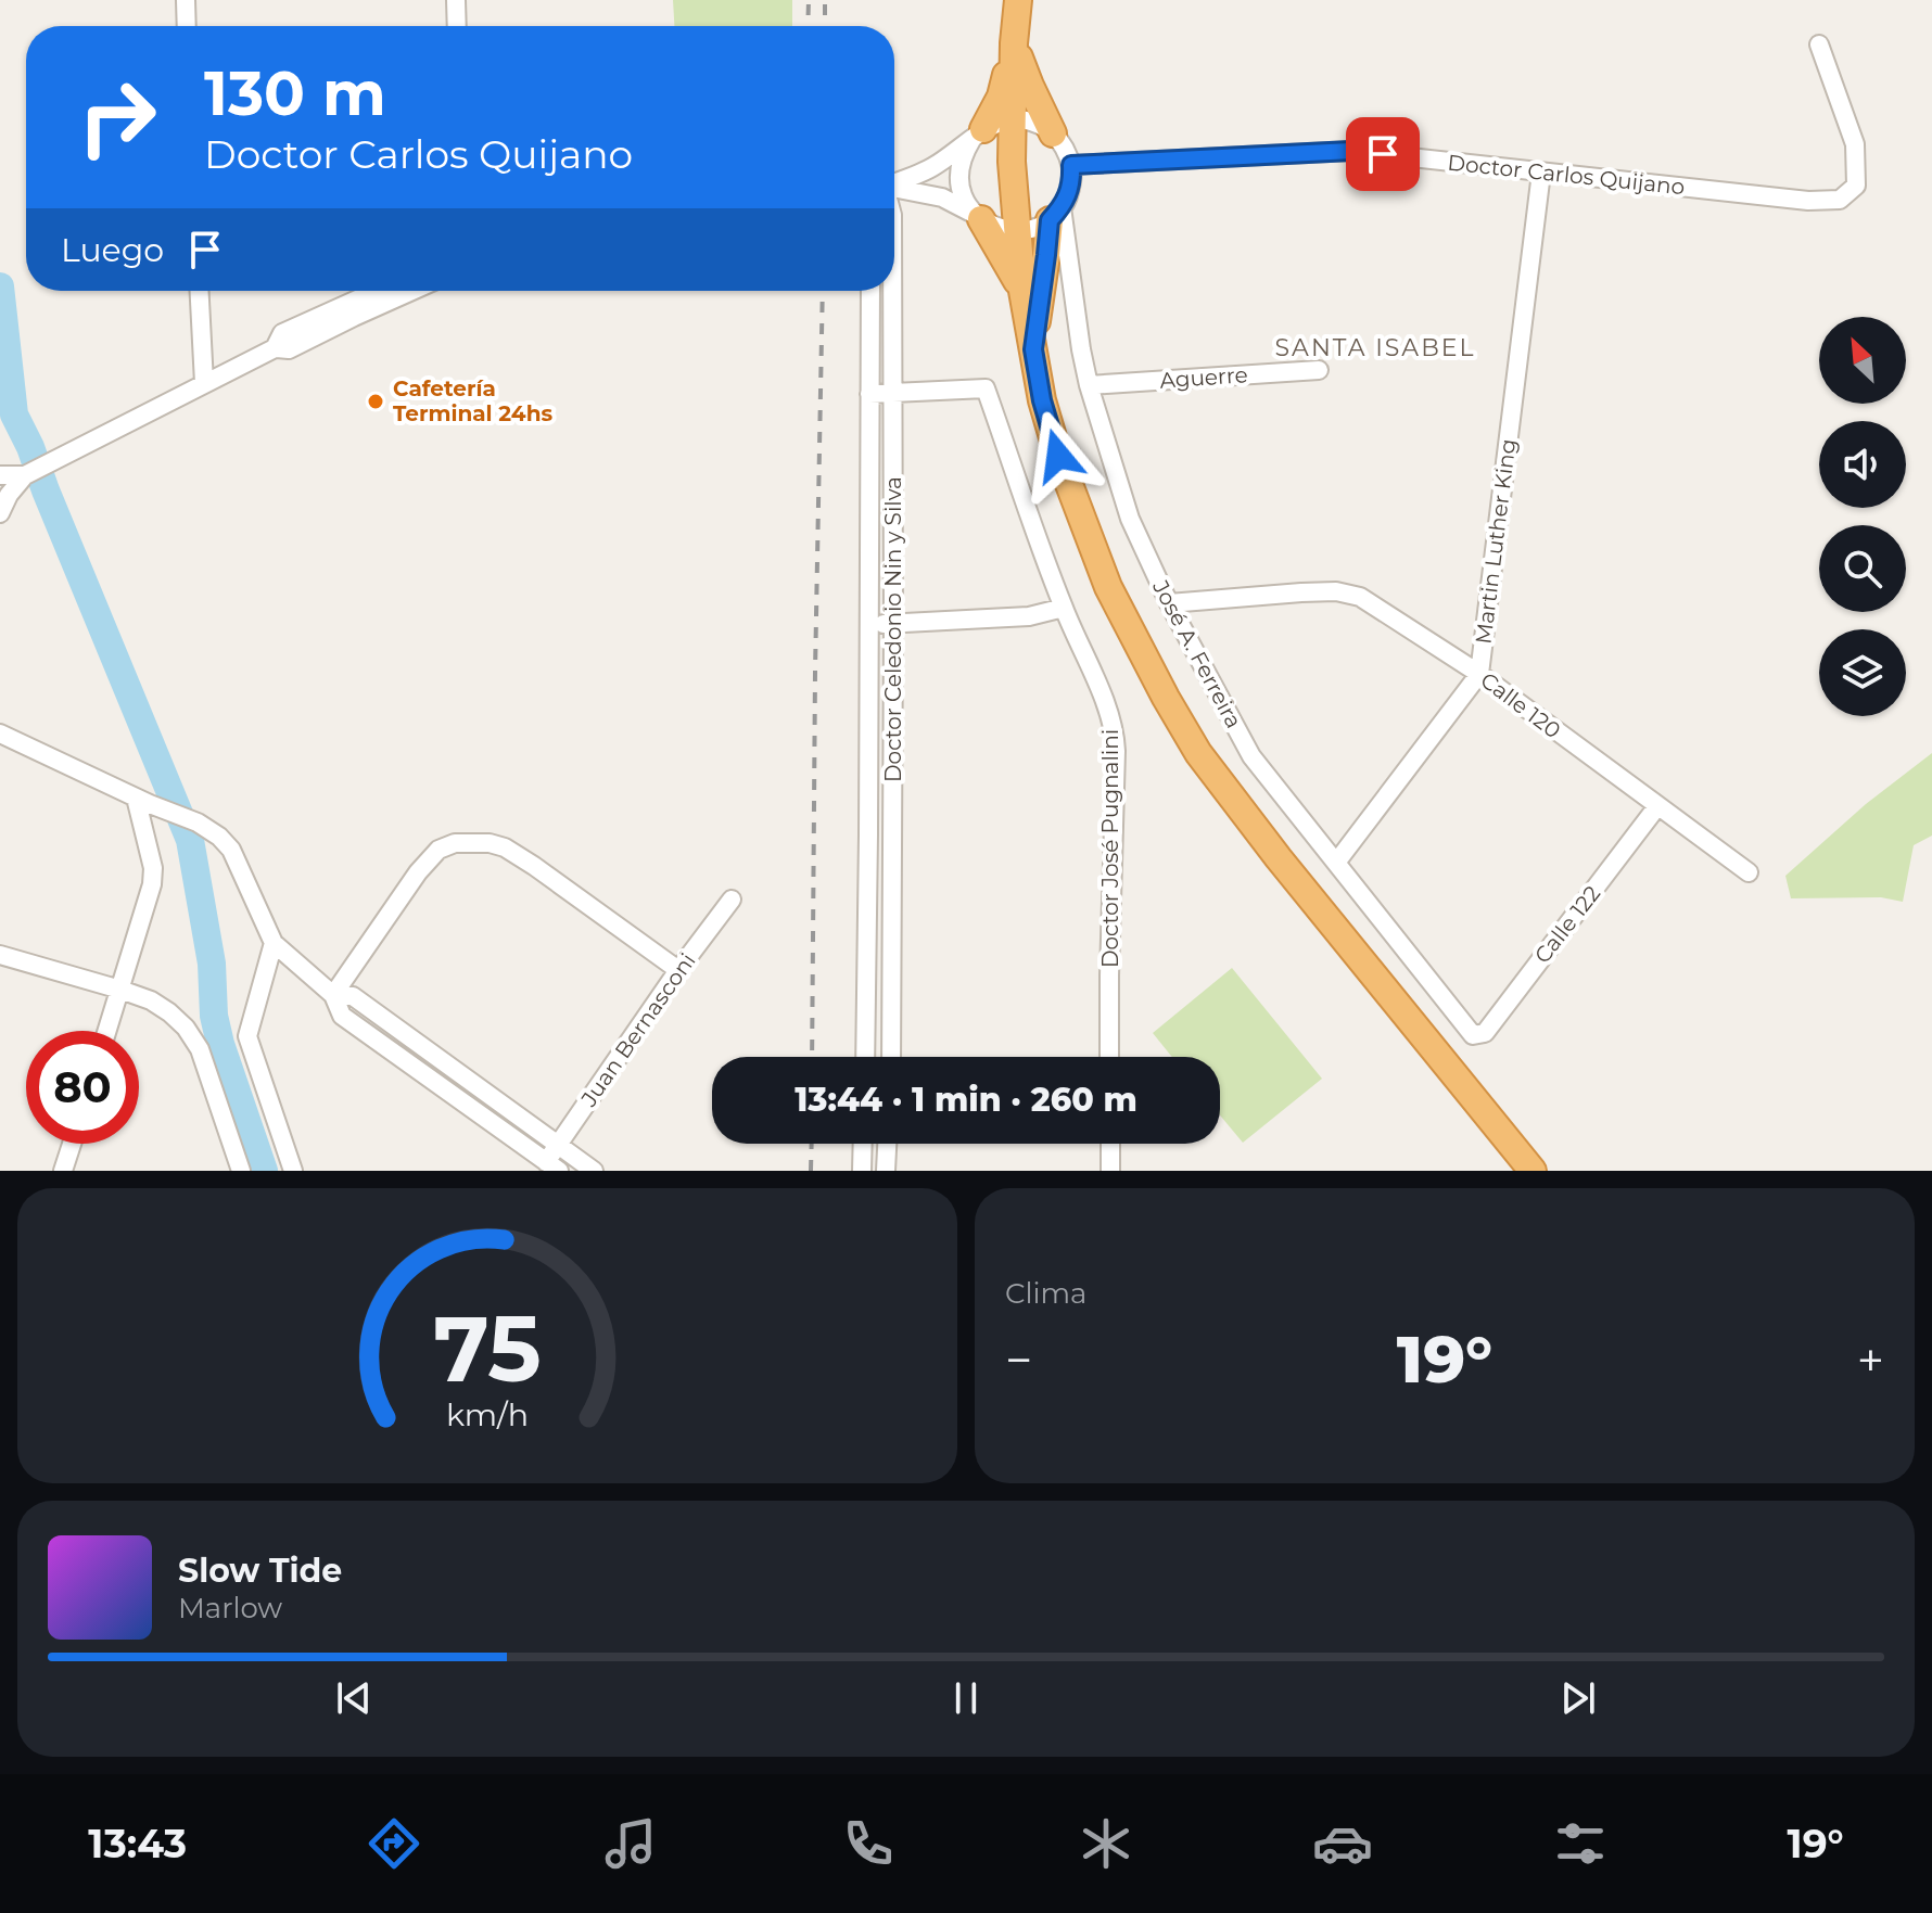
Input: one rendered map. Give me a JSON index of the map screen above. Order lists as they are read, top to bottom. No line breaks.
{"streets":{"street":["Doctor Carlos Quijano","Aguerre","Martin Luther King","Doctor Celedonio Nin y Silva","José A. Ferreira","Calle 120","Doctor José Pugnalini","Calle 122","Juan Bernasconi"]},"crossings":[["Doctor Carlos Quijano","Martin Luther King"],["Aguerre","José A. Ferreira"],["Martin Luther King","José A. Ferreira"],["Martin Luther King","Calle 120"],["Doctor Celedonio Nin y Silva","Doctor José Pugnalini"],["José A. Ferreira","Calle 120"],["José A. Ferreira","Calle 122"],["Calle 120","Calle 122"]],"districts":["SANTA ISABEL"],"places":["Cafetería Terminal 24hs"],"north":"top left","page":{"turn":["130 m","Doctor Carlos Quijano"],"then":"Luego","limit":"80","trip":"13:44 · 1 min · 260 m","tile":"Clima","heat":["−","19°","+"],"song":["Slow Tide","Marlow"],"tabs":["13:43","19°"],"gauge":["75","km/h"]}}
